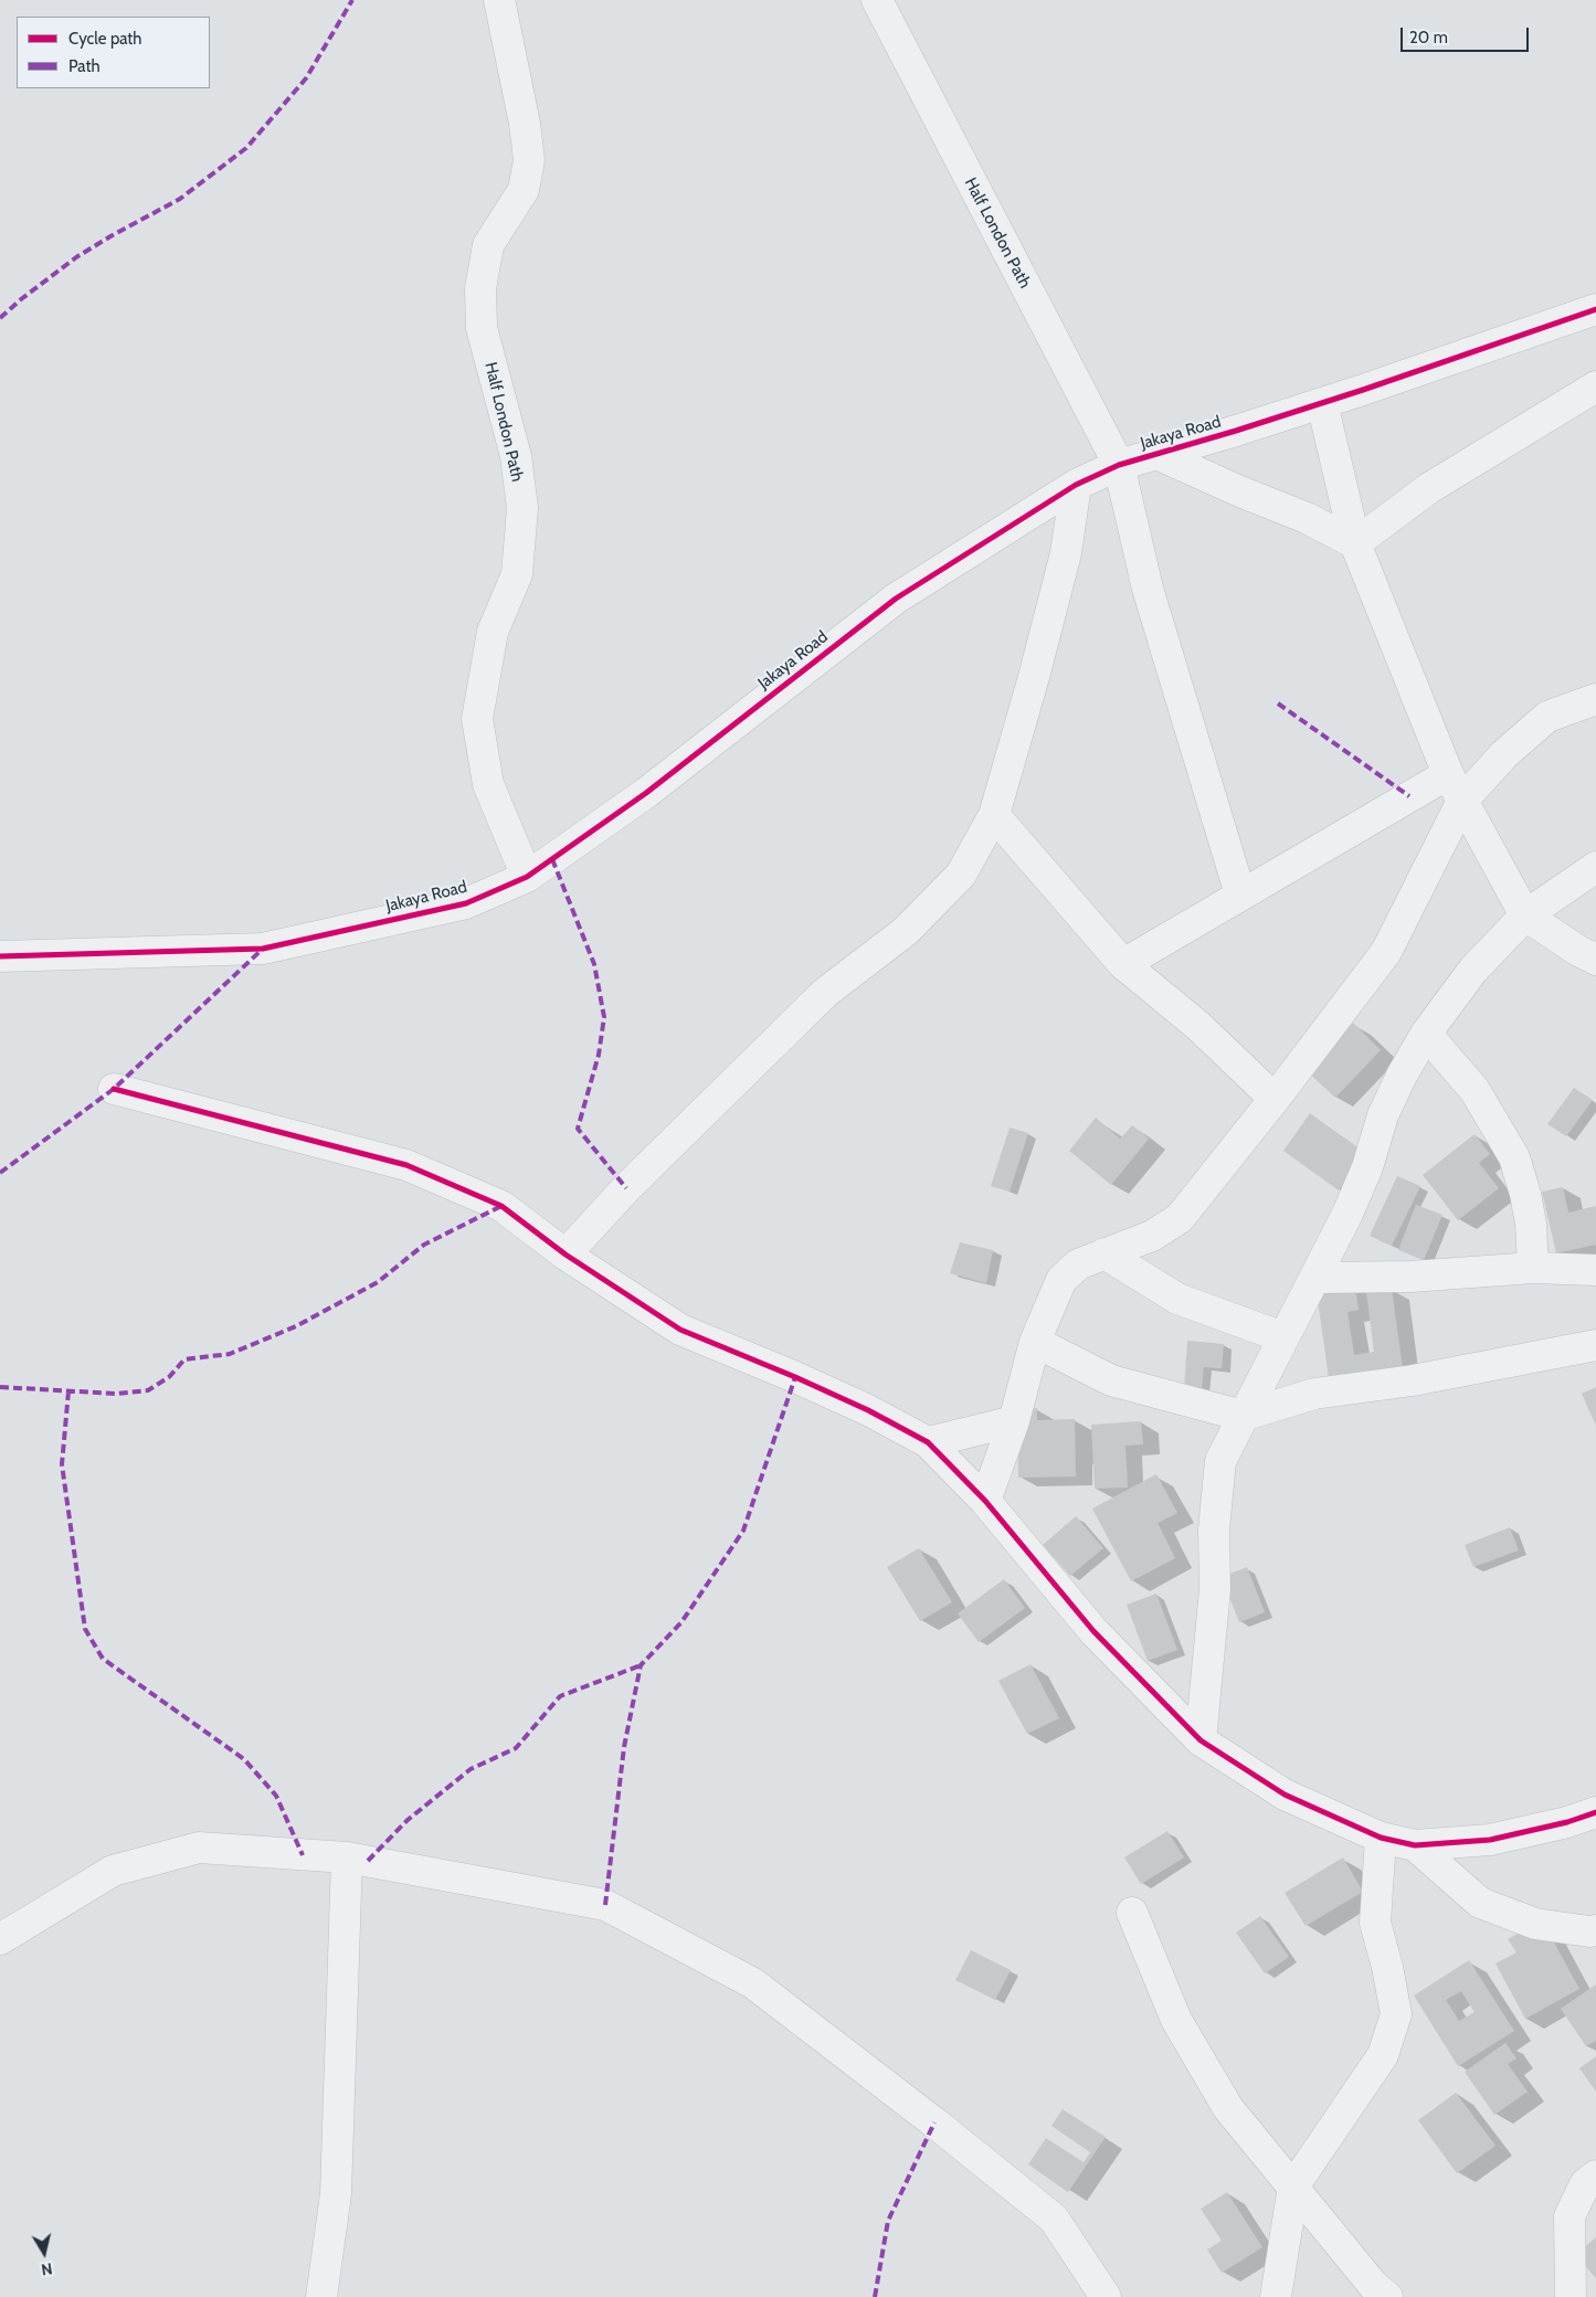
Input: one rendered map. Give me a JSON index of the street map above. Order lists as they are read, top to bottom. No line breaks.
{"streets":{"street":["Half London Path","Jakaya Road"]},"crossings":[["Half London Path","Jakaya Road"]],"legend":["Cycle path","Path"],"scale_bar":"20 m","north":"bottom"}
